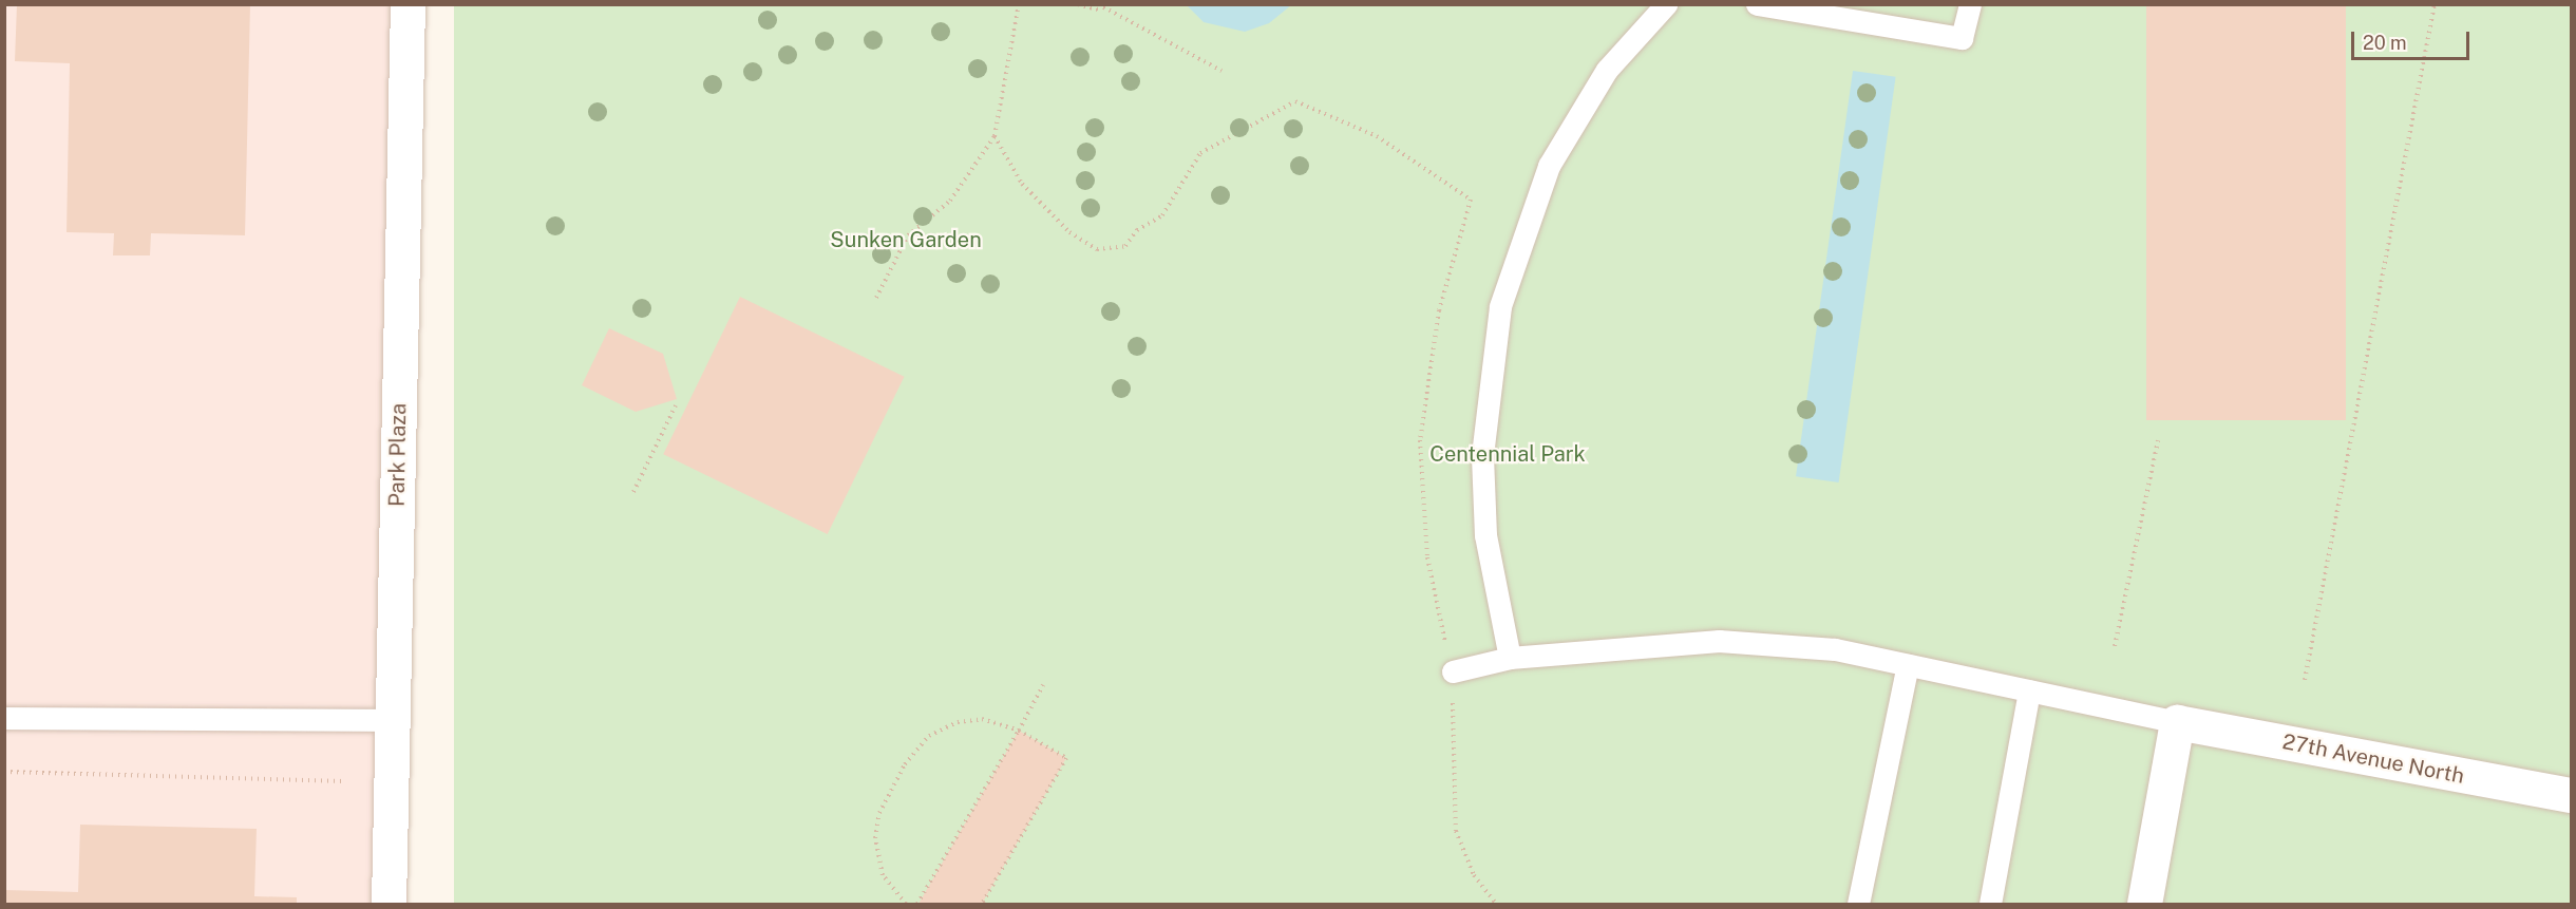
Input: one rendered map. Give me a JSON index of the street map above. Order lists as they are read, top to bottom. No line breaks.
{"streets":{"street":["Park Plaza","27th Avenue North"]},"parks":["Sunken Garden","Centennial Park"],"scale_bar":"20 m"}
